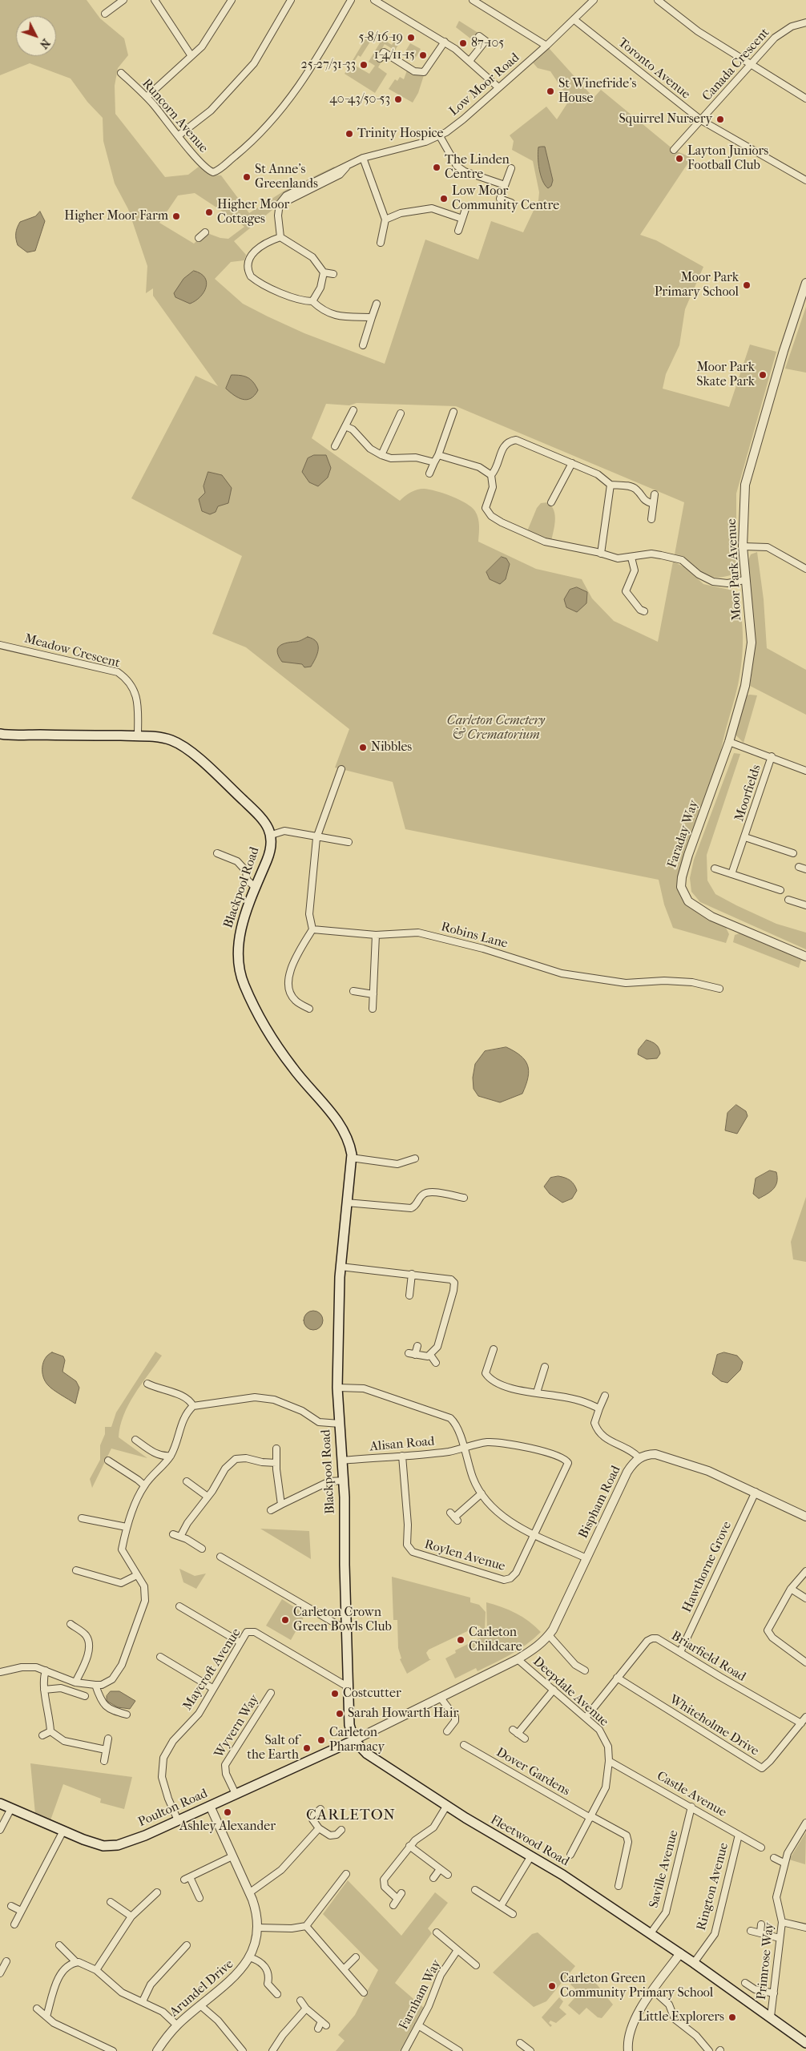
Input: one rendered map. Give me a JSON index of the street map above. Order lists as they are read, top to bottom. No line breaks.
{"streets":{"main road":["Blackpool Road","Poulton Road","Fleetwood Road"],"street":["Canada Crescent","Toronto Avenue","Low Moor Road","Runcorn Avenue","Moor Park Avenue","Meadow Crescent","Moorfields","Faraday Way","Robins Lane","Alisan Road","Bispham Road","Roylen Avenue","Hawthorne Grove","Briarfield Road","Maycroft Avenue","Deepdale Avenue","Whiteholme Drive","Wyvern Way","Dover Gardens","Castle Avenue","Saville Avenue","Rington Avenue","Primrose Way","Arundel Drive","Farnham Way"]},"crossings":[["Canada Crescent","Toronto Avenue"],["Toronto Avenue","Low Moor Road"],["Moor Park Avenue","Faraday Way"],["Meadow Crescent","Blackpool Road"],["Blackpool Road","Alisan Road"],["Blackpool Road","Bispham Road"],["Blackpool Road","Maycroft Avenue"],["Blackpool Road","Poulton Road"],["Blackpool Road","Fleetwood Road"],["Alisan Road","Roylen Avenue"],["Bispham Road","Hawthorne Grove"],["Bispham Road","Deepdale Avenue"],["Bispham Road","Poulton Road"],["Bispham Road","Fleetwood Road"],["Hawthorne Grove","Briarfield Road"],["Briarfield Road","Deepdale Avenue"],["Briarfield Road","Whiteholme Drive"],["Maycroft Avenue","Poulton Road"],["Deepdale Avenue","Dover Gardens"],["Deepdale Avenue","Castle Avenue"],["Wyvern Way","Poulton Road"],["Castle Avenue","Saville Avenue"],["Castle Avenue","Rington Avenue"],["Poulton Road","Fleetwood Road"],["Poulton Road","Arundel Drive"],["Fleetwood Road","Saville Avenue"],["Fleetwood Road","Rington Avenue"],["Fleetwood Road","Primrose Way"]],"districts":["CARLETON"],"parks":["Carleton Cemetery & Crematorium"],"places":["5-8/16-19","87-105","1-4/11-15","25-27/31-33","St Winefride's House","40-43/50-53","Squirrel Nursery","Trinity Hospice","Layton Juniors Football Club","The Linden Centre","St Anne's Greenlands","Low Moor Community Centre","Higher Moor Cottages","Higher Moor Farm","Moor Park Primary School","Moor Park Skate Park","Nibbles","Carleton Crown Green Bowls Club","Carleton Childcare","Costcutter","Sarah Howarth Hair","Carleton Pharmacy","Salt of the Earth","Ashley Alexander","Carleton Green Community Primary School","Little Explorers"],"north":"bottom right"}
